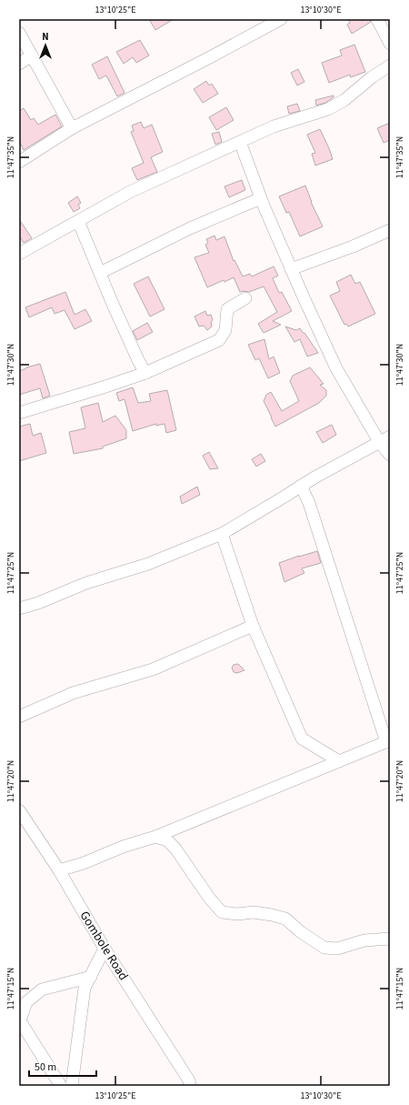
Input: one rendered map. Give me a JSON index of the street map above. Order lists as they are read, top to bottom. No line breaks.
{"streets":{"street":["Gombole Road"]},"scale_bar":"50 m","north":"top","coordinates":["13°10'25\"E","13°10'30\"E","11°47'35\"N","11°47'30\"N","11°47'25\"N","11°47'20\"N","11°47'15\"N"]}
